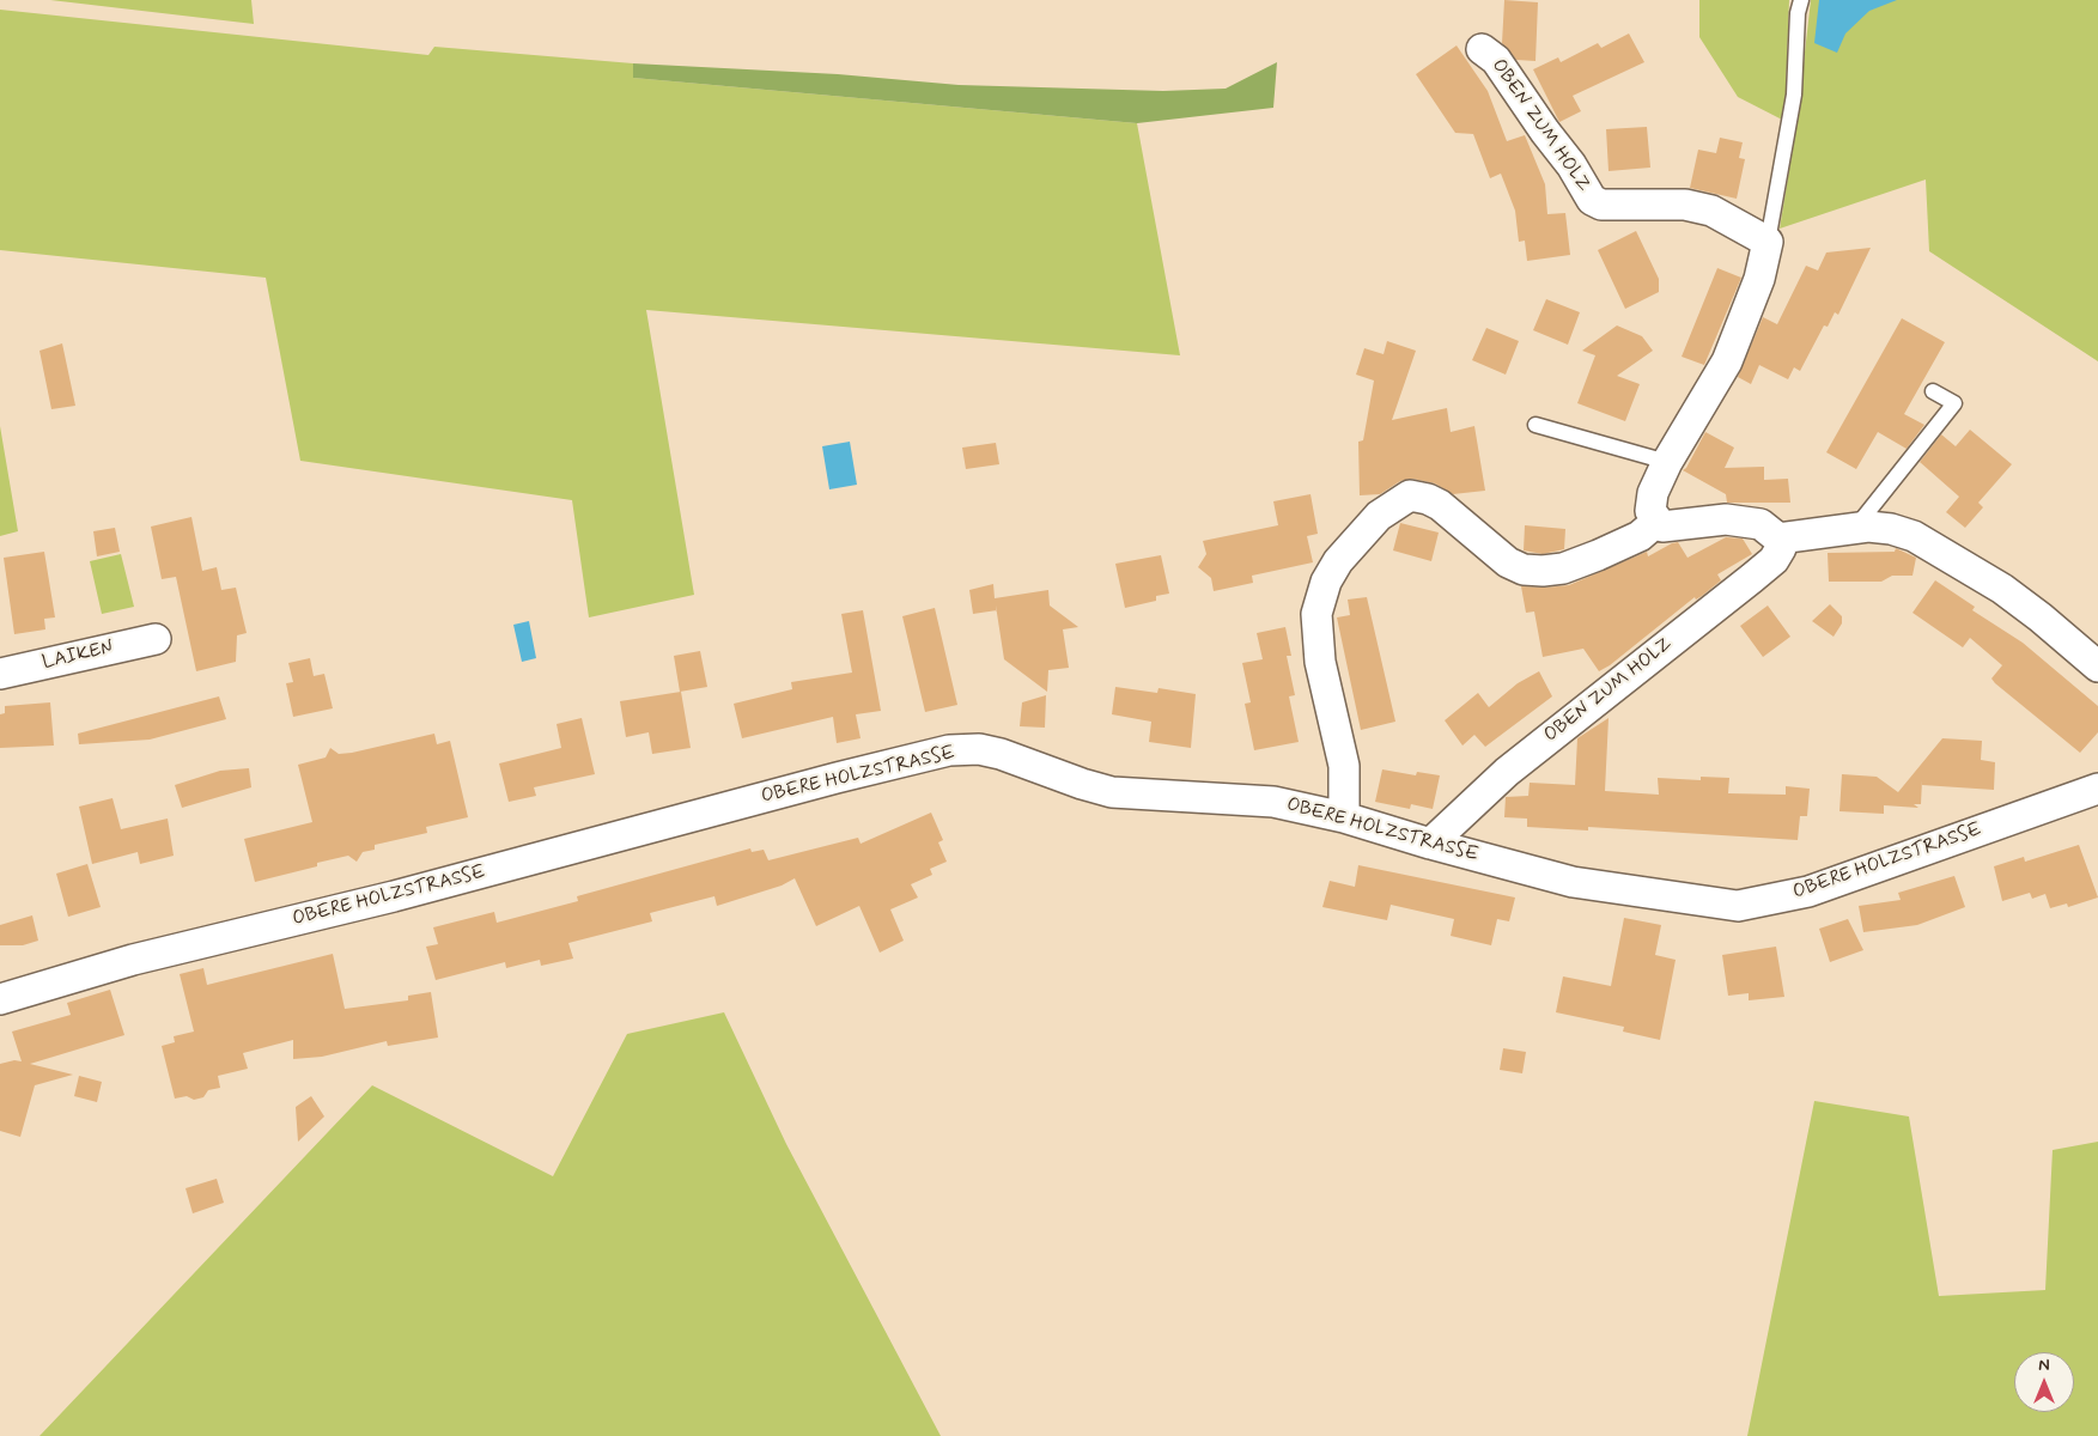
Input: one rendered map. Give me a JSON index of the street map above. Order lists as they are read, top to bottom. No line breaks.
{"streets":{"street":["OBEN ZUM HOLZ","LAIKEN","OBERE HOLZSTRASSE"]},"crossings":[["OBEN ZUM HOLZ","OBERE HOLZSTRASSE"]],"north":"top"}
